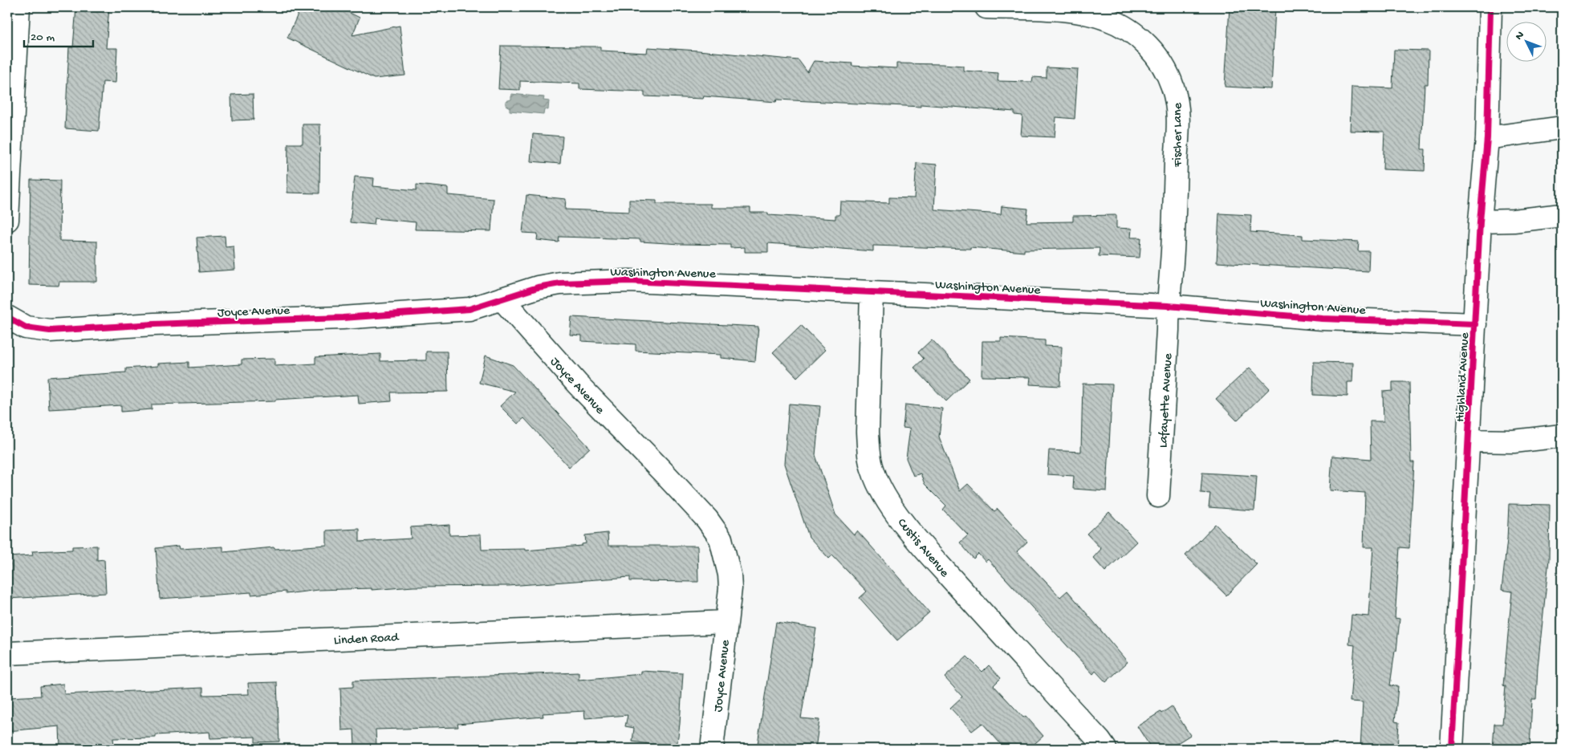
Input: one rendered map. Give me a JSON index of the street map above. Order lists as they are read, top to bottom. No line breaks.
{"streets":{"street":["Fischer Lane","Washington Avenue","Joyce Avenue","Highland Avenue","Lafayette Avenue","Custis Avenue","Linden Road"]},"crossings":[["Fischer Lane","Washington Avenue"],["Fischer Lane","Lafayette Avenue"],["Washington Avenue","Joyce Avenue"],["Washington Avenue","Highland Avenue"],["Washington Avenue","Lafayette Avenue"],["Washington Avenue","Custis Avenue"],["Joyce Avenue","Linden Road"]],"scale_bar":"20 m","north":"top left"}
